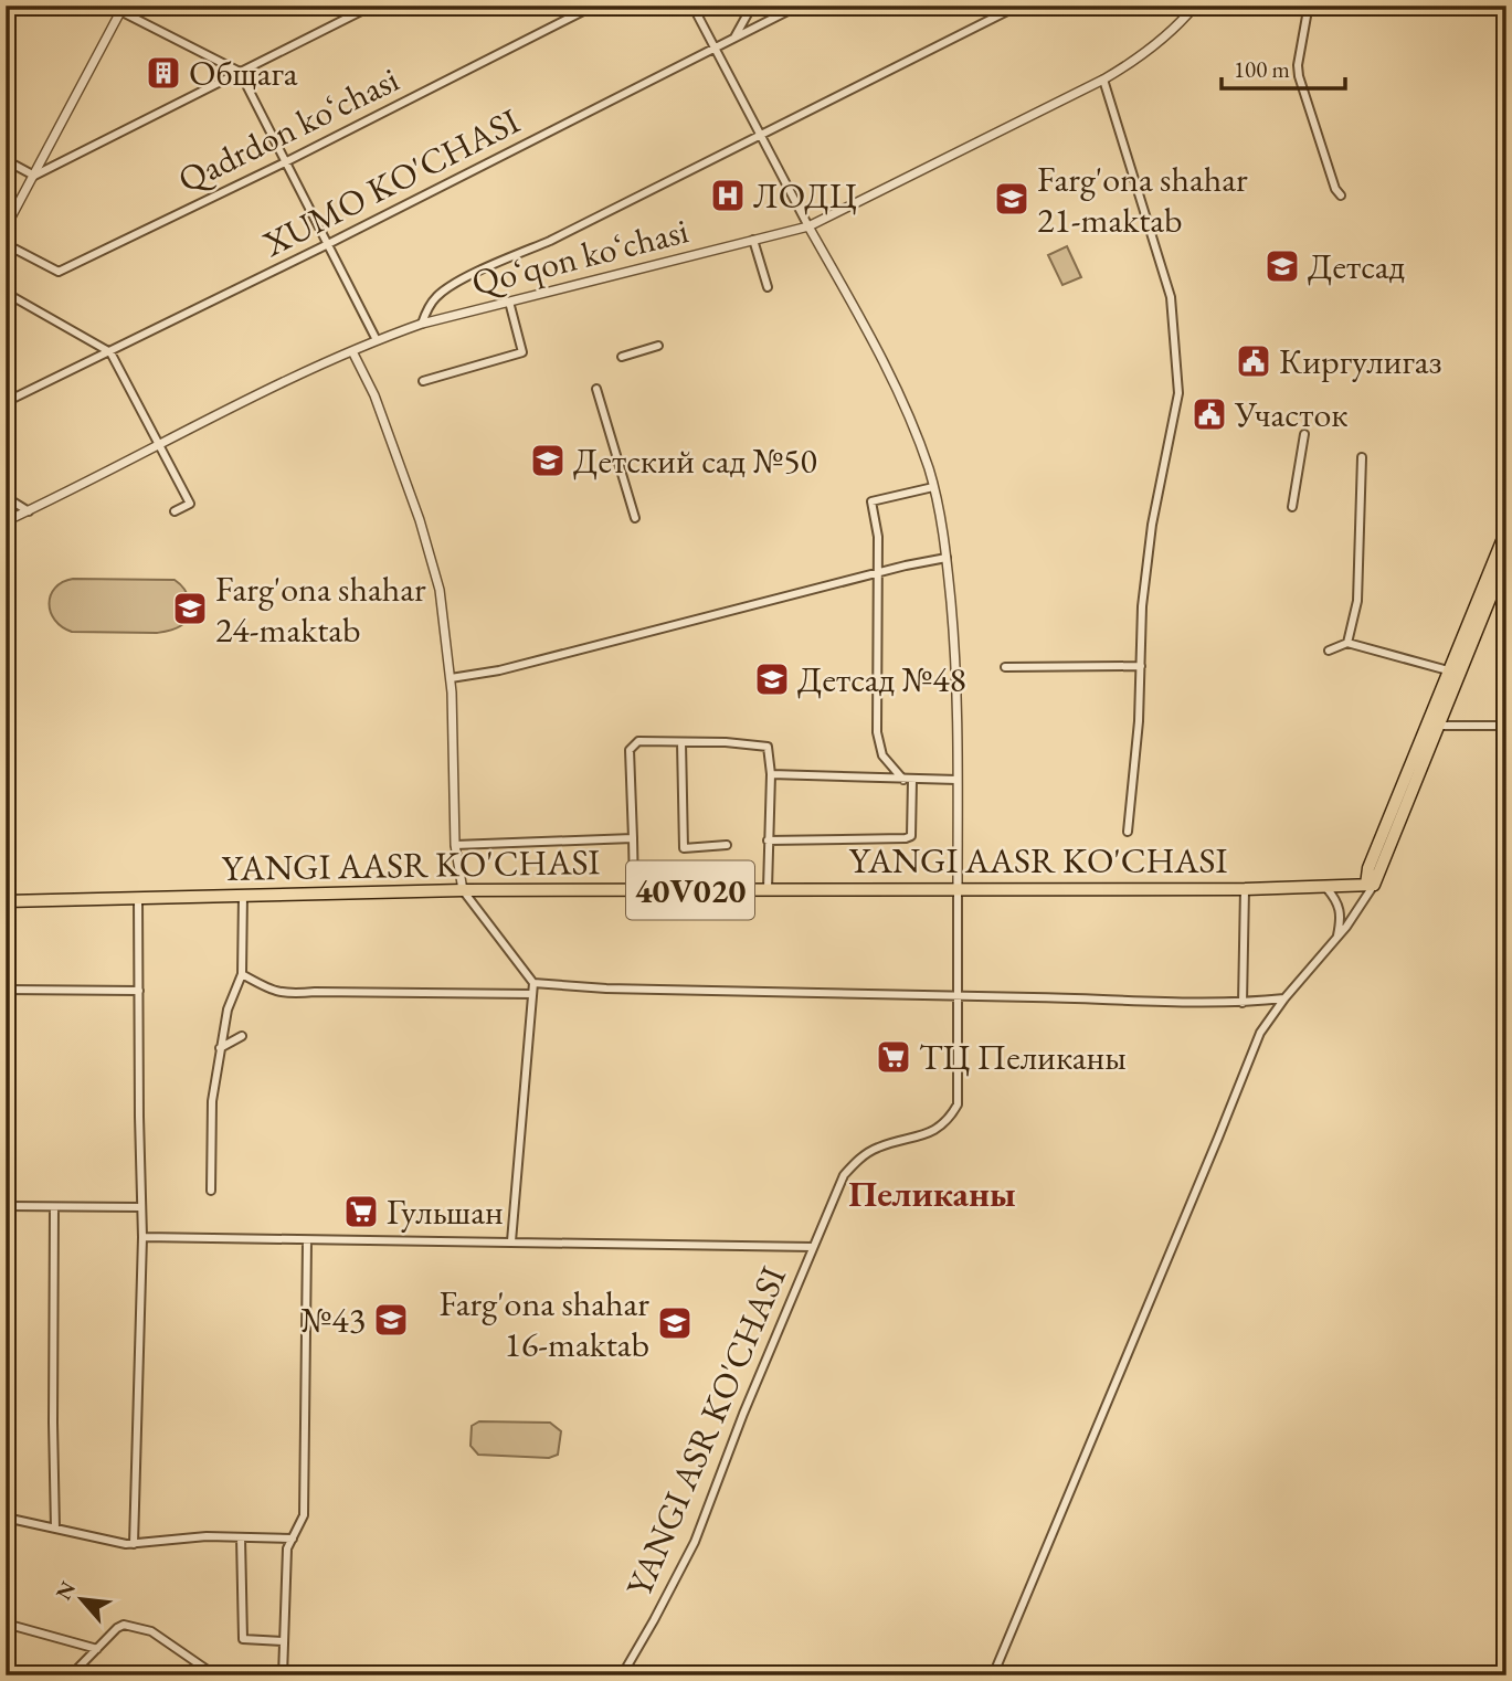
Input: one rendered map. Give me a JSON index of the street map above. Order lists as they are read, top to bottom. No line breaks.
{"streets":{"main road":["YANGI AASR KO'CHASI","40V020"],"street":["Qadrdon koʻchasi","XUMO KO'CHASI","Qoʻqon koʻchasi","YANGI ASR KO'CHASI"]},"crossings":[["YANGI AASR KO'CHASI","YANGI ASR KO'CHASI"]],"districts":["Пеликаны"],"places":{"building":["Общага"],"hospital":["ЛОДЦ"],"school or university":["Farg'ona shahar 21-maktab","Детсад","Детский сад №50","Farg'ona shahar 24-maktab","Детсад №48","№43","Farg'ona shahar 16-maktab"],"public building":["Киргулигаз","Участок"],"supermarket":["ТЦ Пеликаны","Гульшан"]},"scale_bar":"100 m","north":"top left"}
